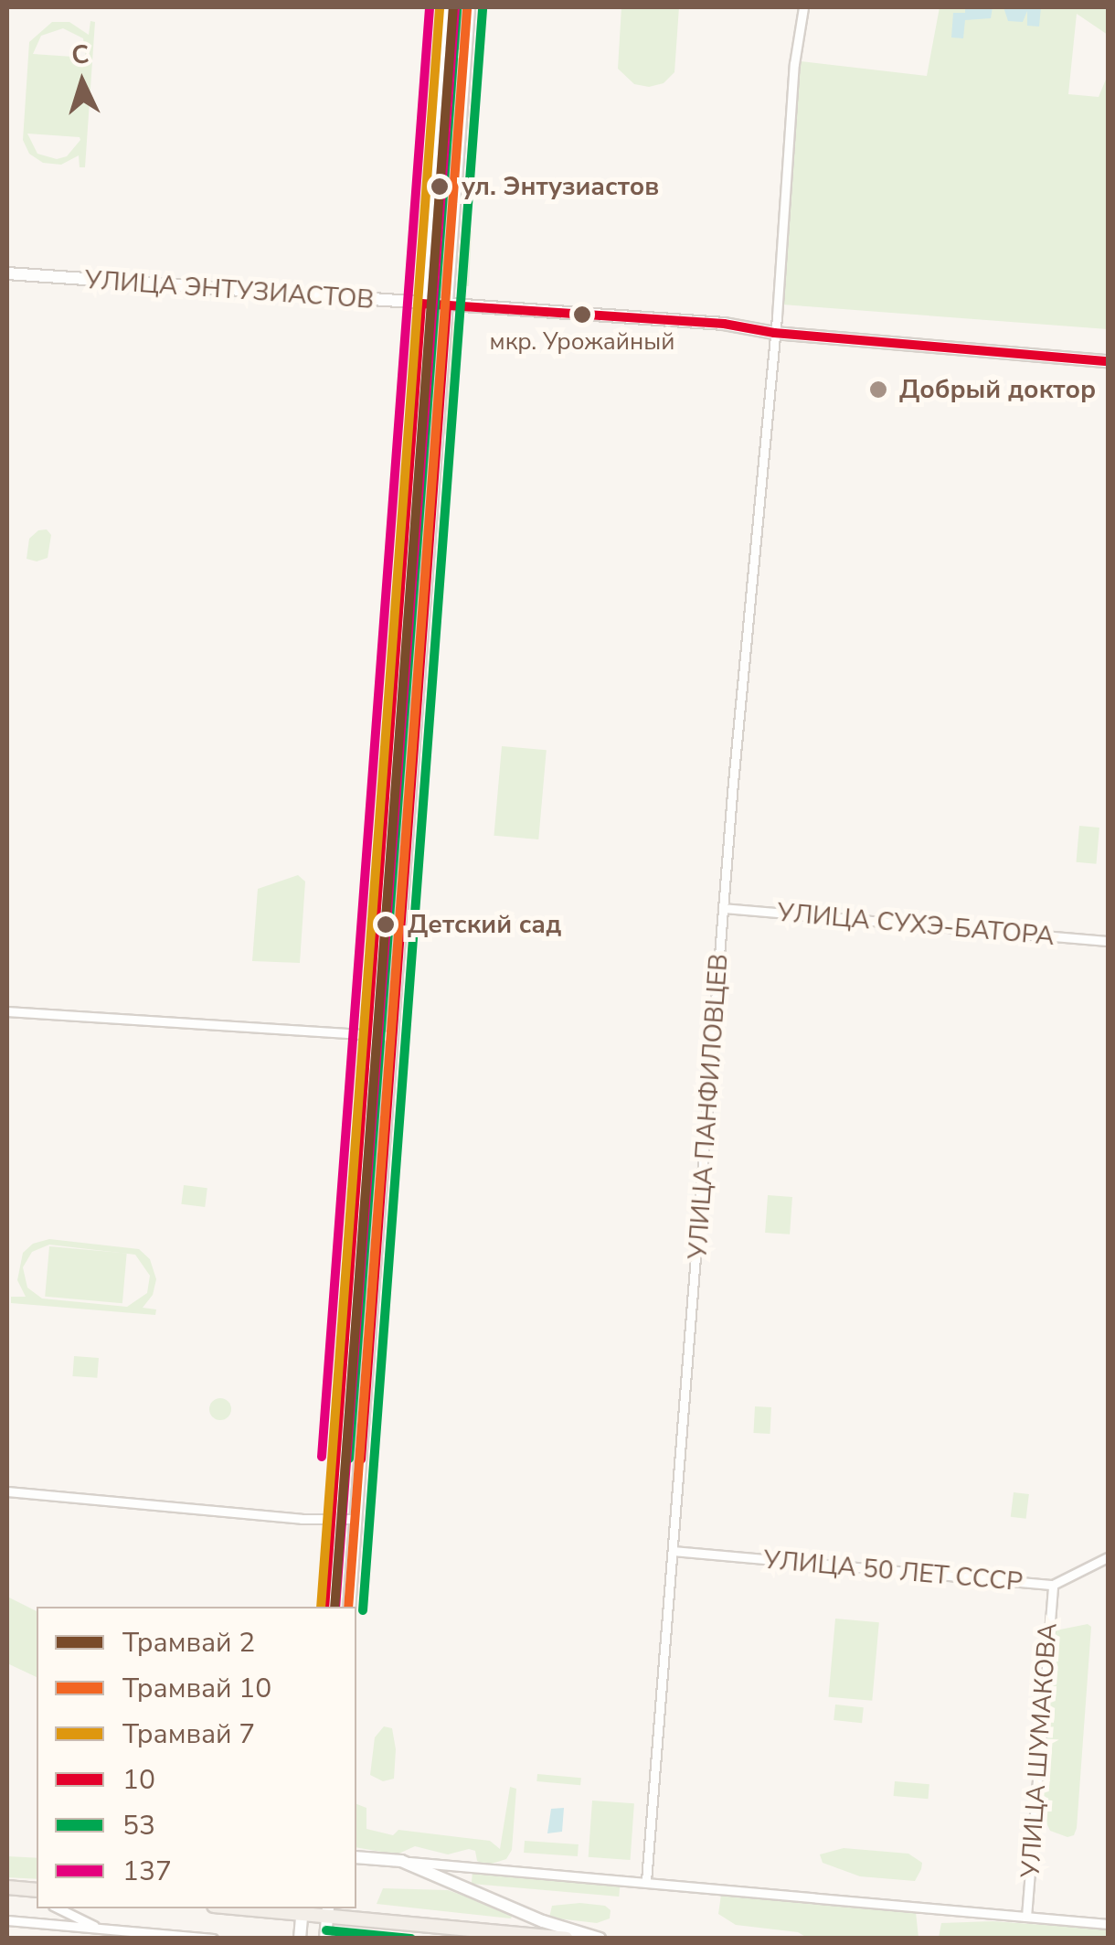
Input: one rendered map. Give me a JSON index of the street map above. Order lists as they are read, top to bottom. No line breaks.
{"streets":{"main road":["УЛИЦА ЭНТУЗИАСТОВ"],"street":["УЛИЦА СУХЭ-БАТОРА","УЛИЦА ПАНФИЛОВЦЕВ","УЛИЦА 50 ЛЕТ СССР","УЛИЦА ШУМАКОВА"]},"crossings":[["УЛИЦА ЭНТУЗИАСТОВ","УЛИЦА ПАНФИЛОВЦЕВ"],["УЛИЦА СУХЭ-БАТОРА","УЛИЦА ПАНФИЛОВЦЕВ"],["УЛИЦА ПАНФИЛОВЦЕВ","УЛИЦА 50 ЛЕТ СССР"],["УЛИЦА 50 ЛЕТ СССР","УЛИЦА ШУМАКОВА"]],"places":["ул. Энтузиастов","мкр. Урожайный","Добрый доктор","Детский сад"],"lines":["tram line 2","tram line 7","transit line 137","tram line 10","transit line 53","transit line 10"],"legend":["Трамвай 2","Трамвай 10","Трамвай 7","10","53","137"],"north":"top"}
